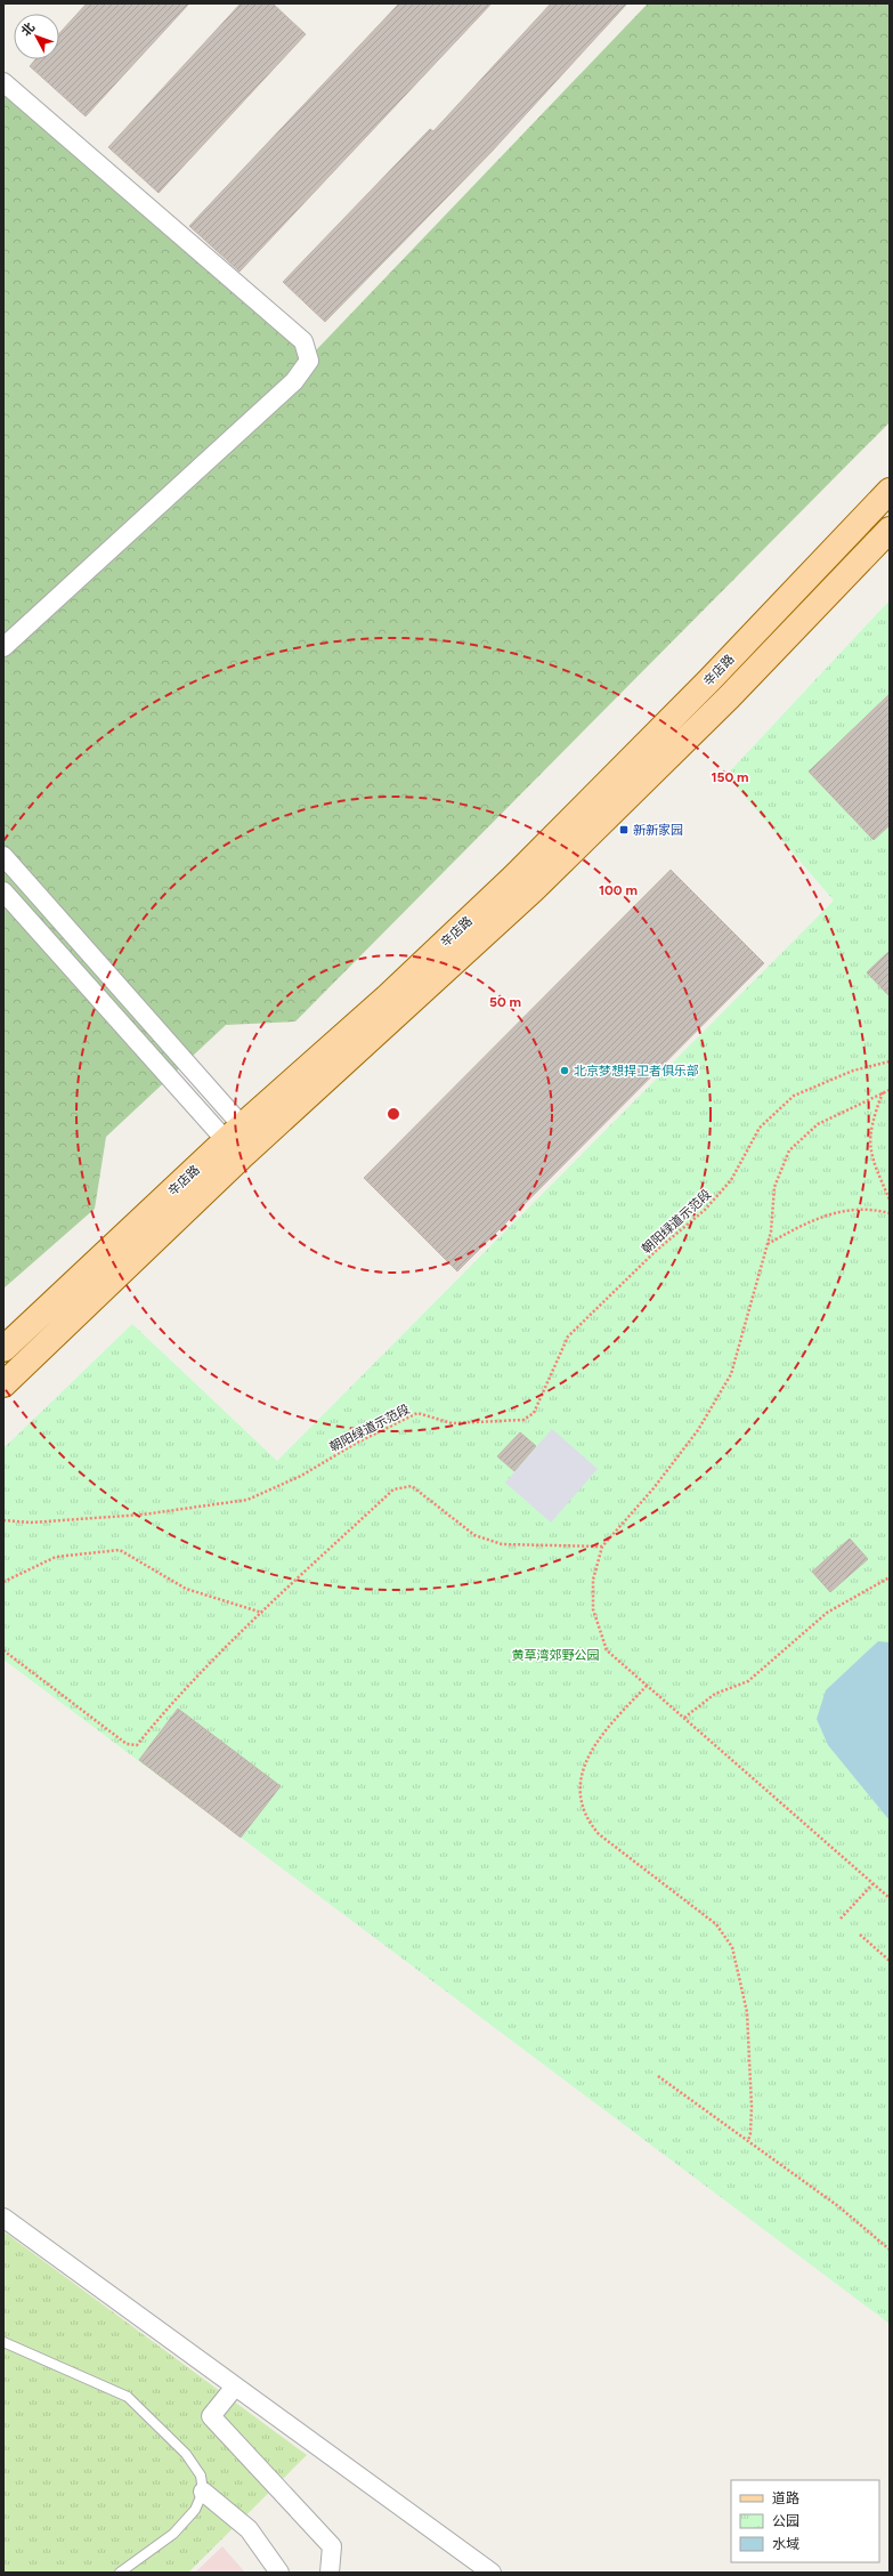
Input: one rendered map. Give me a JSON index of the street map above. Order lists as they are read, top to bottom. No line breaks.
{"streets":{"main road":["辛店路"],"path":["朝阳绿道示范段"]},"parks":["黄草湾郊野公园"],"places":{"transit":["新新家园"],"other":["北京梦想捍卫者俱乐部"]},"legend":["道路","公园","水域"],"north":"top left","rings":["150 m","100 m","50 m"]}
